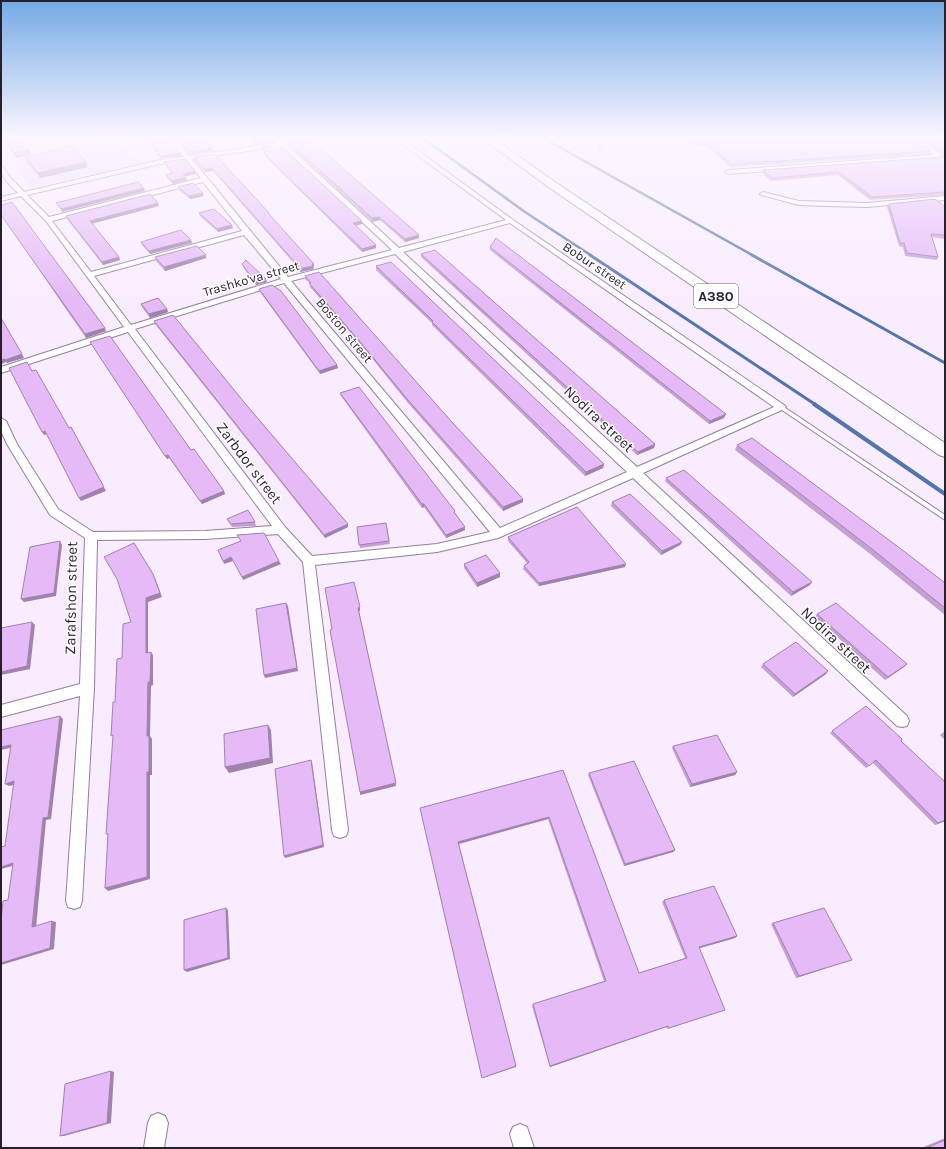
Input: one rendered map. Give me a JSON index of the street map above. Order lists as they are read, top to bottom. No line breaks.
{"streets":{"highway":["A380"],"street":["Bobur street","Trashko'va street","Boston street","Nodira street","Zarbdor street","Zarafshon street"]},"crossings":[["Bobur street","Trashko'va street"],["Trashko'va street","Boston street"],["Trashko'va street","Nodira street"],["Trashko'va street","Zarbdor street"]]}
